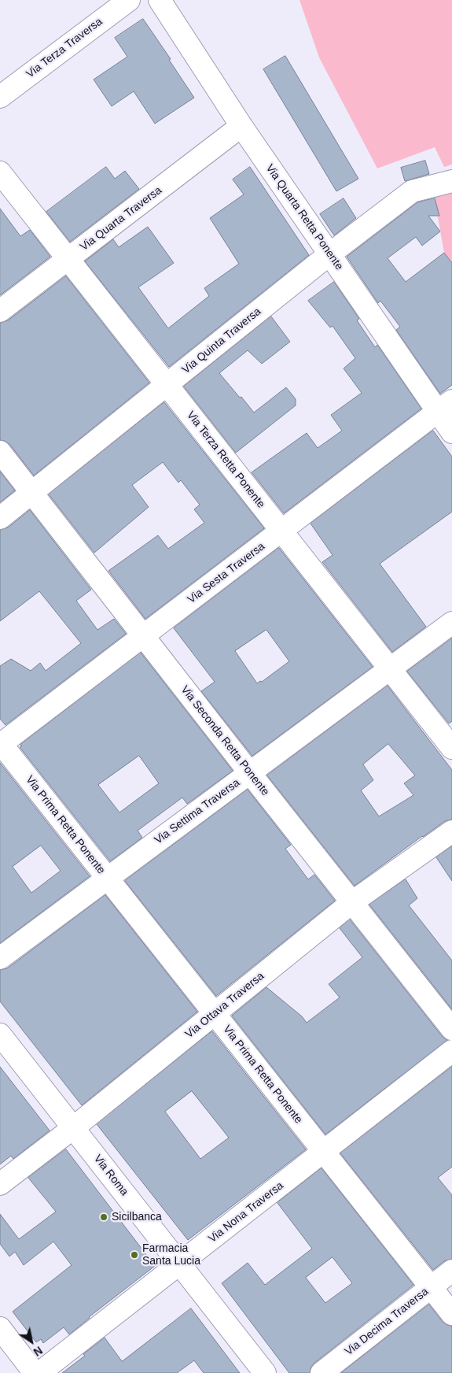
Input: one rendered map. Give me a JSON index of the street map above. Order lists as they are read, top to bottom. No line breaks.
{"streets":{"street":["Via Terza Traversa","Via Quarta Retta Ponente","Via Quarta Traversa","Via Quinta Traversa","Via Terza Retta Ponente","Via Sesta Traversa","Via Seconda Retta Ponente","Via Settima Traversa","Via Prima Retta Ponente","Via Ottava Traversa","Via Roma","Via Nona Traversa","Via Decima Traversa"]},"crossings":[["Via Quarta Retta Ponente","Via Quarta Traversa"],["Via Quarta Retta Ponente","Via Quinta Traversa"],["Via Quarta Retta Ponente","Via Sesta Traversa"],["Via Quarta Traversa","Via Terza Retta Ponente"],["Via Quinta Traversa","Via Terza Retta Ponente"],["Via Quinta Traversa","Via Seconda Retta Ponente"],["Via Terza Retta Ponente","Via Sesta Traversa"],["Via Terza Retta Ponente","Via Settima Traversa"],["Via Sesta Traversa","Via Seconda Retta Ponente"],["Via Sesta Traversa","Via Prima Retta Ponente"],["Via Seconda Retta Ponente","Via Settima Traversa"],["Via Seconda Retta Ponente","Via Ottava Traversa"],["Via Settima Traversa","Via Prima Retta Ponente"],["Via Prima Retta Ponente","Via Ottava Traversa"],["Via Prima Retta Ponente","Via Nona Traversa"],["Via Prima Retta Ponente","Via Decima Traversa"],["Via Ottava Traversa","Via Roma"],["Via Roma","Via Nona Traversa"]],"places":["Sicilbanca","Farmacia Santa Lucia"],"north":"bottom right"}
